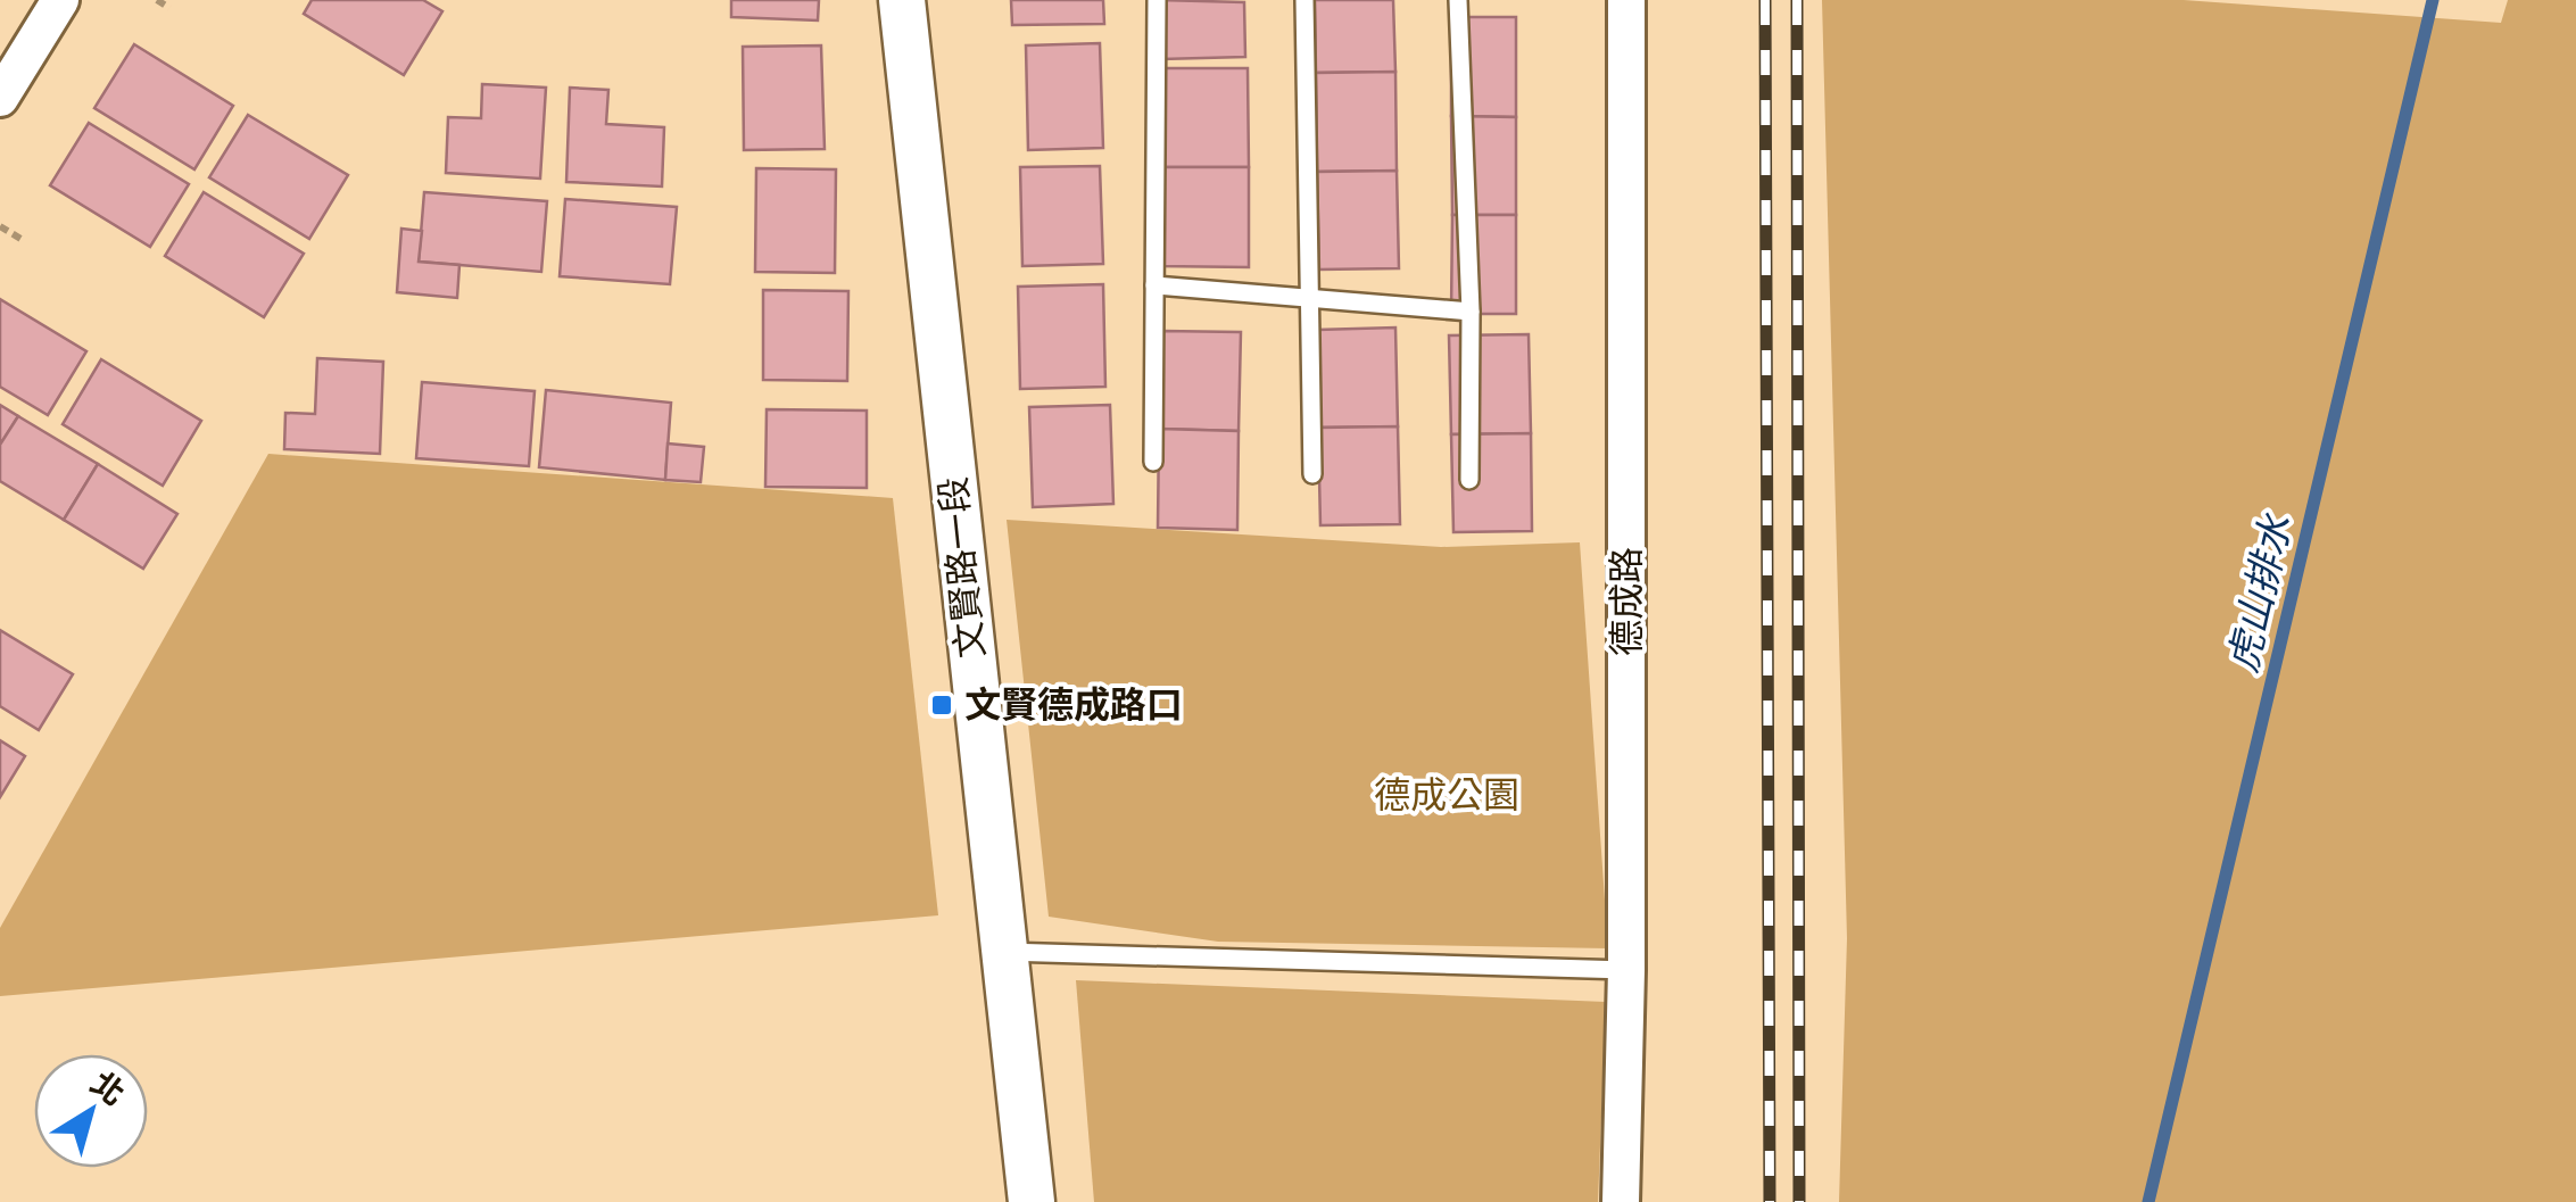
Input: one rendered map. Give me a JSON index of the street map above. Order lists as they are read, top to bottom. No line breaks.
{"streets":{"street":["文賢路一段","德成路"]},"water":["虎山排水"],"parks":["德成公園"],"places":{"transit":["文賢德成路口"]},"north":"top right"}
